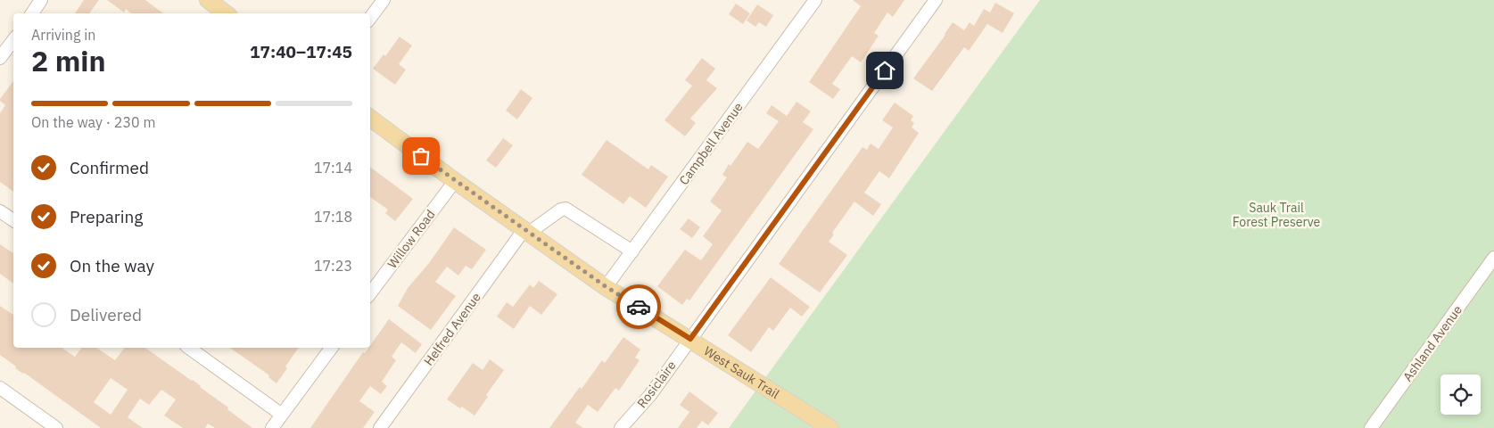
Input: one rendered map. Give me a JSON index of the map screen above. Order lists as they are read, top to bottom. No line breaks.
{"streets":{"main road":["West Sauk Trail"],"street":["Campbell Avenue","Willow Road","Helfred Avenue","Ashland Avenue","Rosiclaire"]},"crossings":[["Campbell Avenue","Helfred Avenue"],["Campbell Avenue","West Sauk Trail"],["Willow Road","West Sauk Trail"],["Helfred Avenue","West Sauk Trail"],["West Sauk Trail","Rosiclaire"]],"parks":["Sauk Trail Forest Preserve"],"page":{"heading":["2 min","Arriving in","17:40–17:45"],"bar":"On the way · 230 m","list":[["Confirmed","17:14"],["Preparing","17:18"],["On the way","17:23"],"Delivered"]}}
